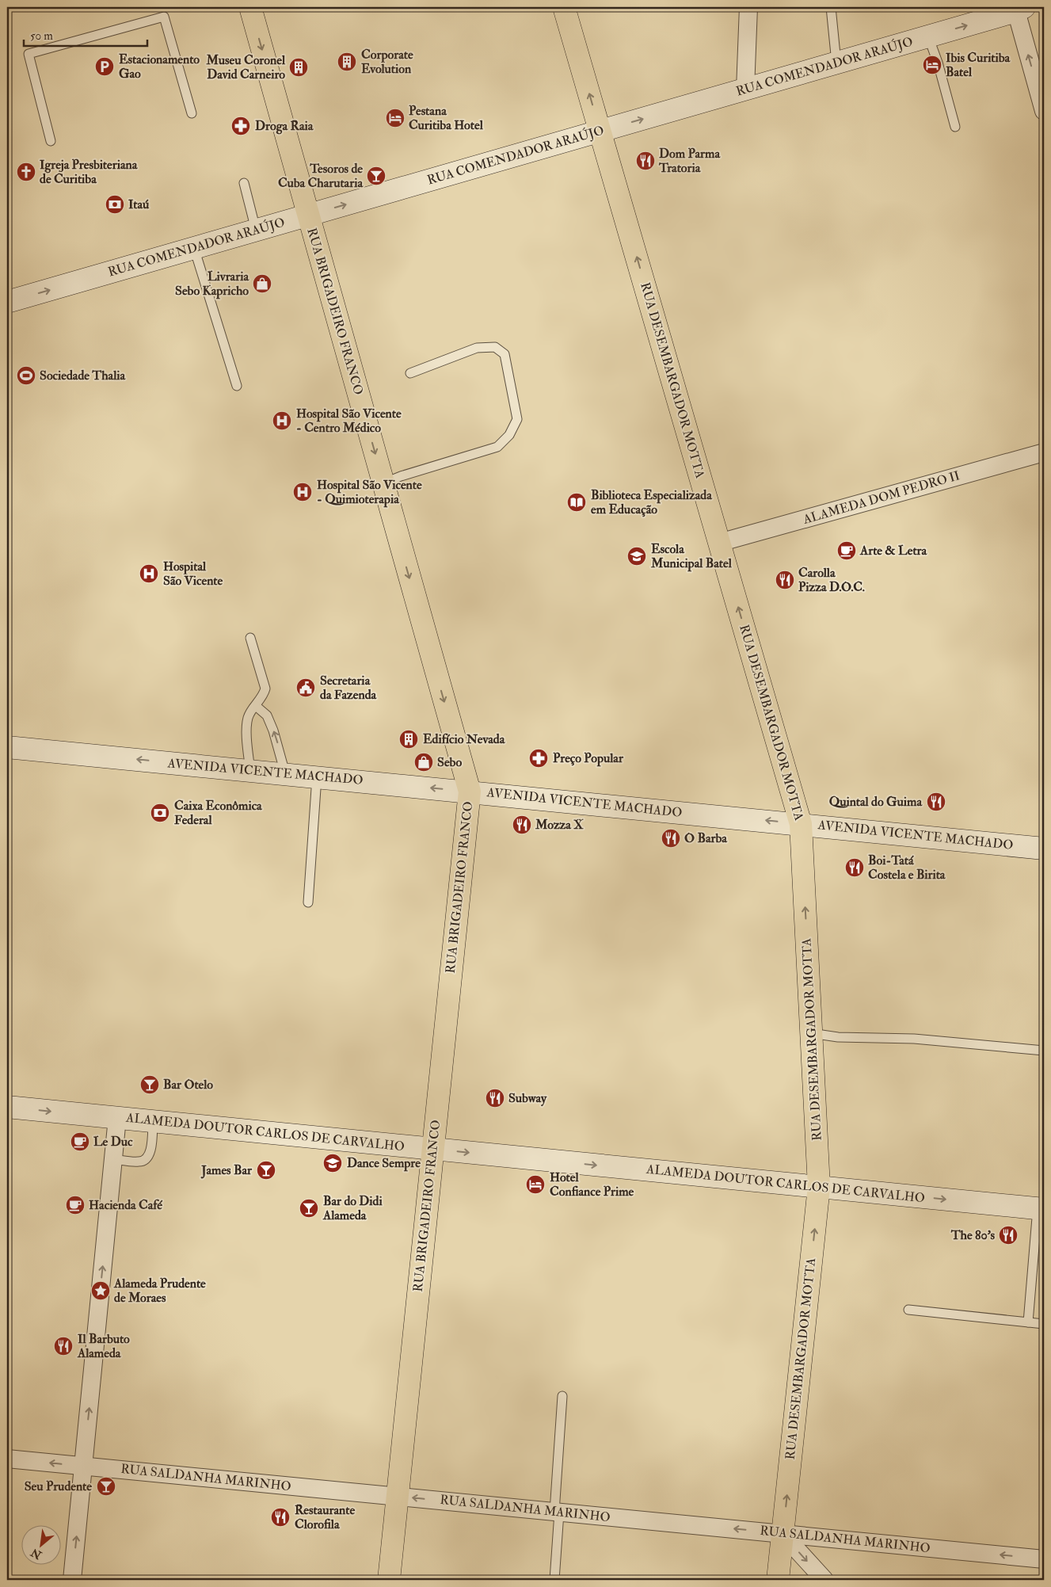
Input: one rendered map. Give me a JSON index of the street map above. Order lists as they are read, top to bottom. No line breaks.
{"streets":{"main road":["RUA BRIGADEIRO FRANCO","RUA DESEMBARGADOR MOTTA"],"street":["RUA COMENDADOR ARAÚJO","ALAMEDA DOM PEDRO II","AVENIDA VICENTE MACHADO","ALAMEDA DOUTOR CARLOS DE CARVALHO","RUA SALDANHA MARINHO"]},"crossings":[["RUA COMENDADOR ARAÚJO","RUA BRIGADEIRO FRANCO"],["RUA COMENDADOR ARAÚJO","RUA DESEMBARGADOR MOTTA"],["RUA BRIGADEIRO FRANCO","AVENIDA VICENTE MACHADO"],["RUA BRIGADEIRO FRANCO","ALAMEDA DOUTOR CARLOS DE CARVALHO"],["RUA BRIGADEIRO FRANCO","RUA SALDANHA MARINHO"],["RUA DESEMBARGADOR MOTTA","ALAMEDA DOM PEDRO II"],["RUA DESEMBARGADOR MOTTA","AVENIDA VICENTE MACHADO"],["RUA DESEMBARGADOR MOTTA","ALAMEDA DOUTOR CARLOS DE CARVALHO"],["RUA DESEMBARGADOR MOTTA","RUA SALDANHA MARINHO"]],"one_way":["RUA COMENDADOR ARAÚJO","RUA BRIGADEIRO FRANCO","RUA DESEMBARGADOR MOTTA","AVENIDA VICENTE MACHADO","ALAMEDA DOUTOR CARLOS DE CARVALHO","RUA SALDANHA MARINHO"],"places":{"building":["Corporate Evolution","Museu Coronel David Carneiro","Edifício Nevada"],"hotel":["Ibis Curitiba Batel","Pestana Curitiba Hotel","Hotel Confiance Prime"],"parking":["Estacionamento Gao"],"pharmacy":["Droga Raia","Preço Popular"],"restaurant":["Dom Parma Tratoria","Carolla Pizza D.O.C.","Quintal do Guima","Mozza X","O Barba","Boi-Tatá Costela e Birita","Subway","The 80's","Il Barbuto Alameda","Restaurante Clorofila"],"church":["Igreja Presbiteriana de Curitiba"],"bar":["Tesoros de Cuba Charutaria","Bar Otelo","James Bar","Bar do Didi Alameda","Seu Prudente"],"bank":["Itaú","Caixa Econômica Federal"],"shop":["Livraria Sebo Kapricho","Sebo"],"sports":["Sociedade Thalia"],"hospital":["Hospital São Vicente - Centro Médico","Hospital São Vicente - Quimioterapia","Hospital São Vicente"],"library":["Biblioteca Especializada em Educação"],"cafe":["Arte & Letra","Le Duc","Hacienda Café"],"school or university":["Escola Municipal Batel","Dance Sempre"],"public building":["Secretaria da Fazenda"],"place":["Alameda Prudente de Moraes"]},"scale_bar":"50 m","north":"bottom left"}
